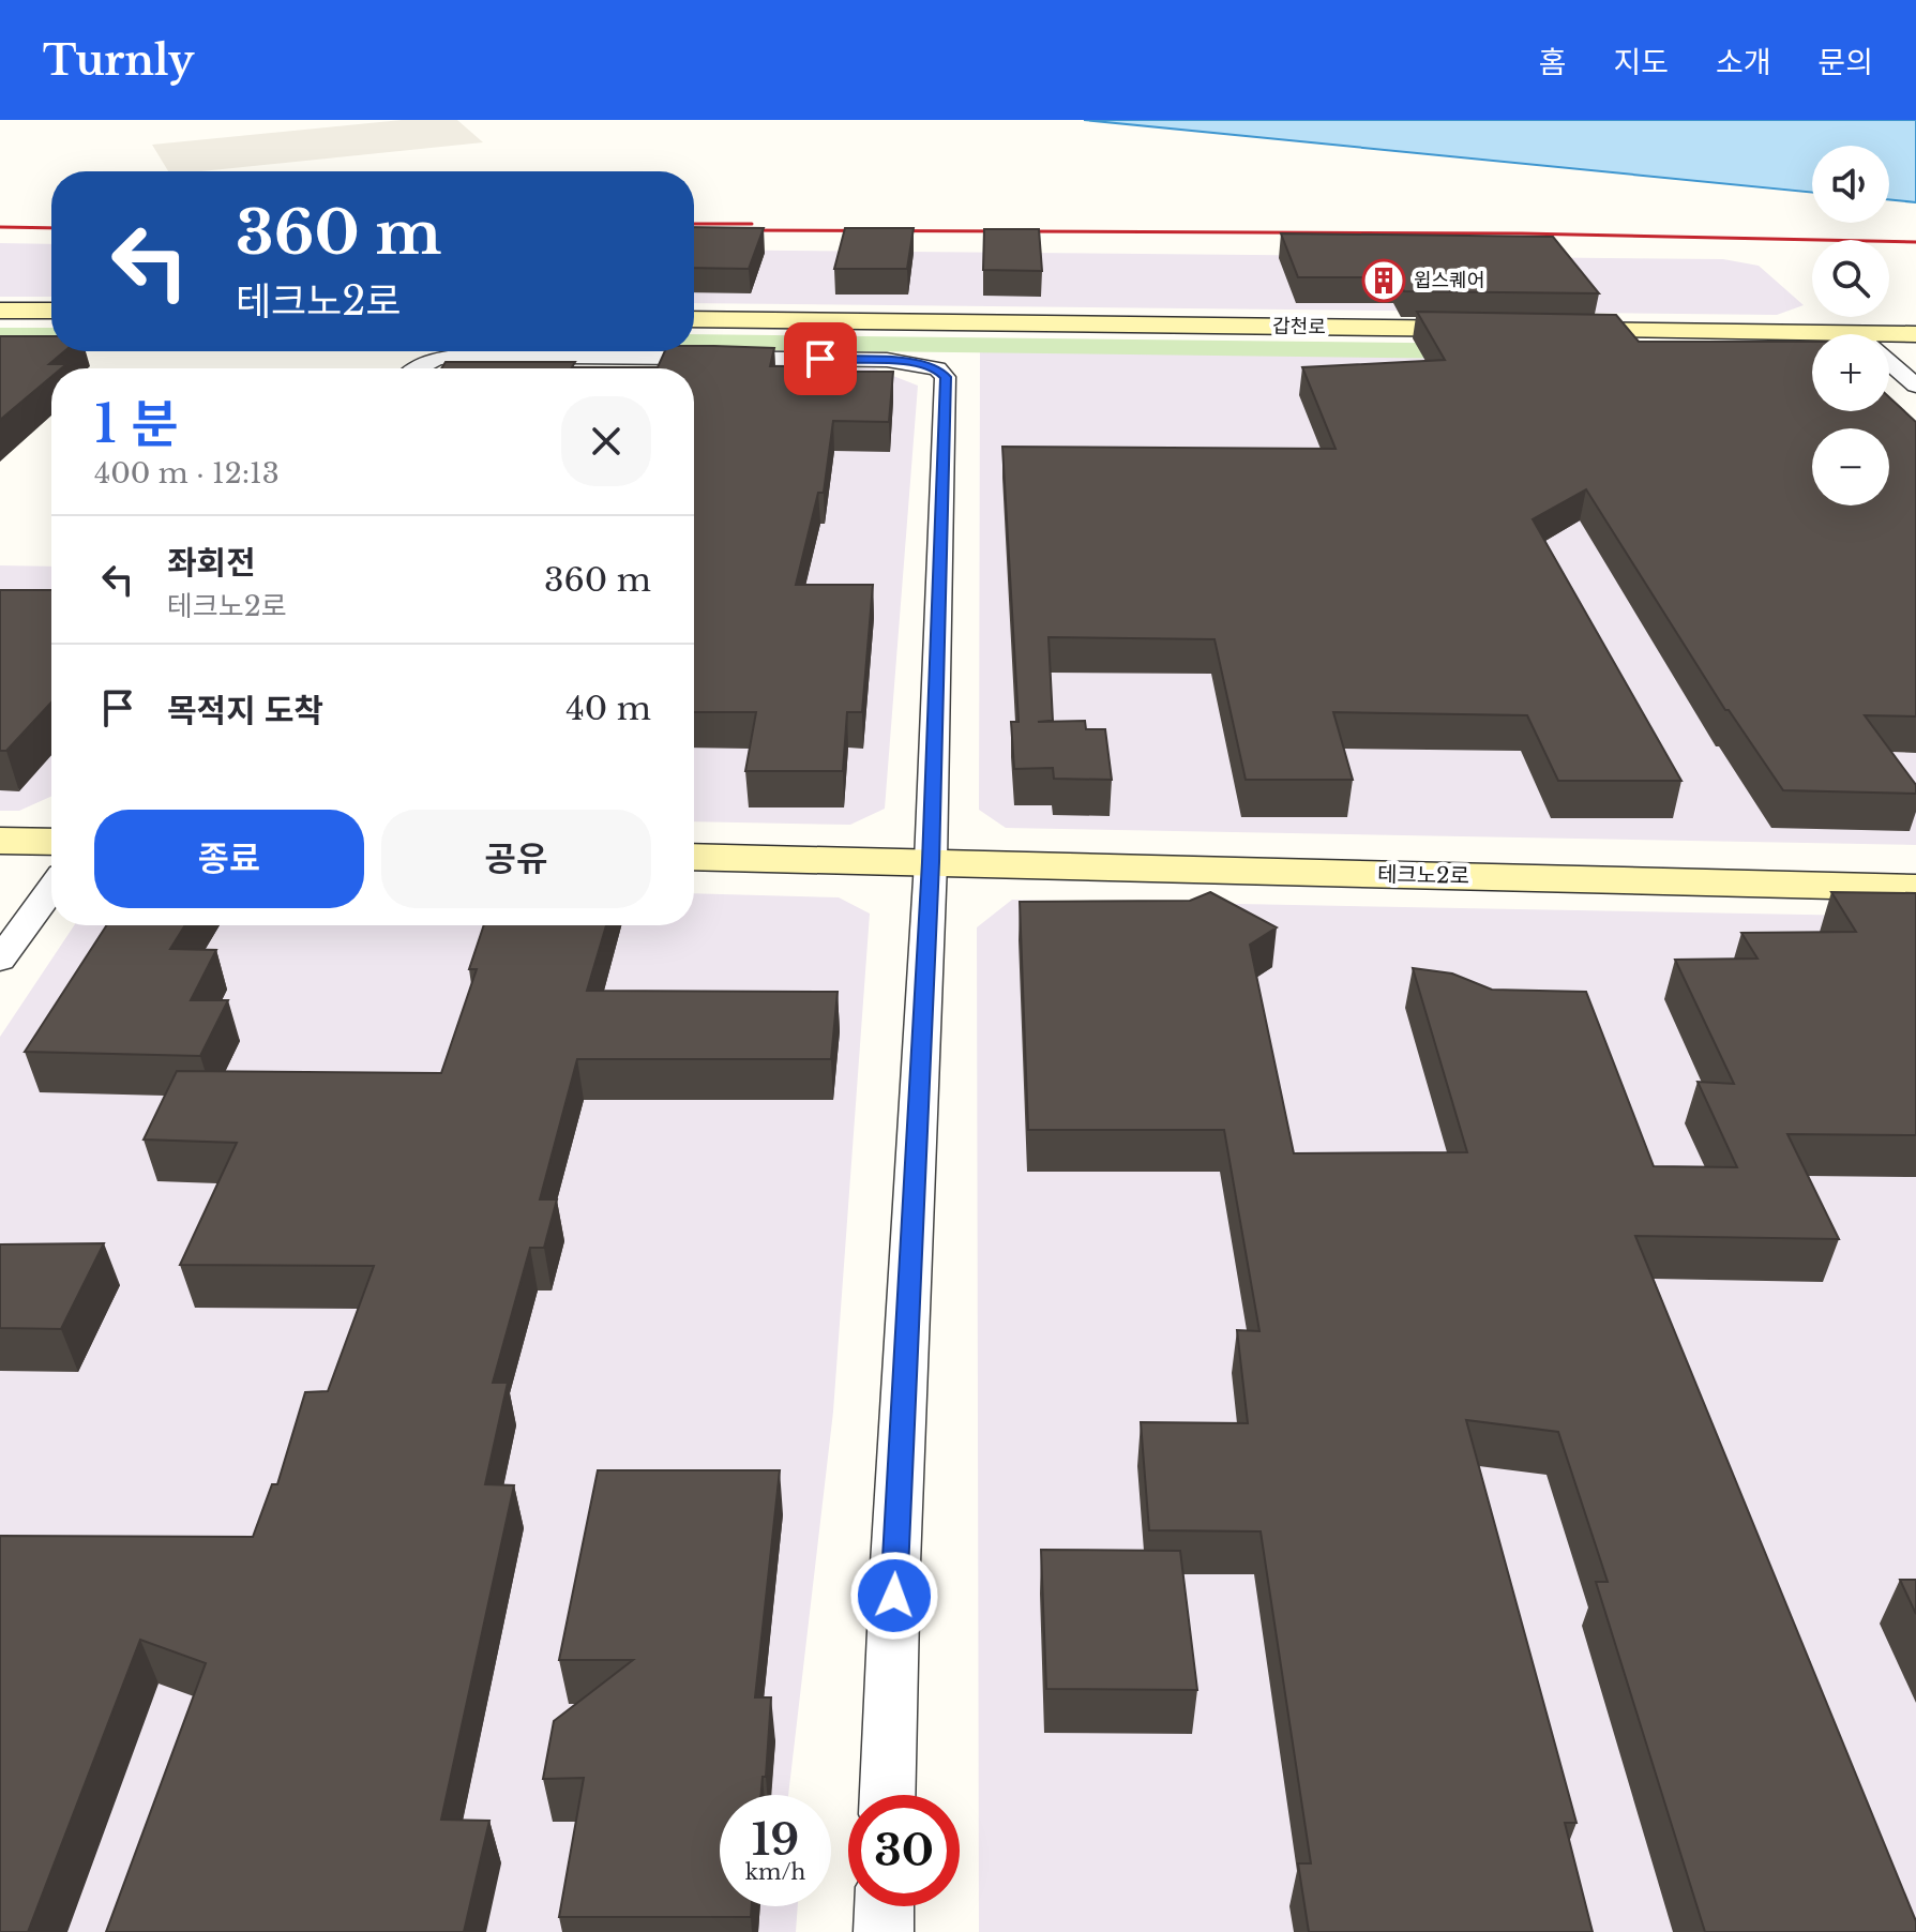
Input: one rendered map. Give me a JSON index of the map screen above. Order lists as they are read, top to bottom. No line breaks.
{"streets":{"main road":["갑천로","테크노2로"]},"places":{"building":["윕스퀘어"]},"page":{"header":"Turnly","nav":["홈","지도","소개","문의"],"map_buttons":["+","−"],"turn":["360 m","테크노2로"],"heading":["1 분","400 m · 12:13"],"list":[{"name":"좌회전","note":"테크노2로","value":"360 m"},{"name":"목적지 도착","value":"40 m"}],"buttons":["종료","공유"],"speed":"19 km/h","limit":"30"}}
